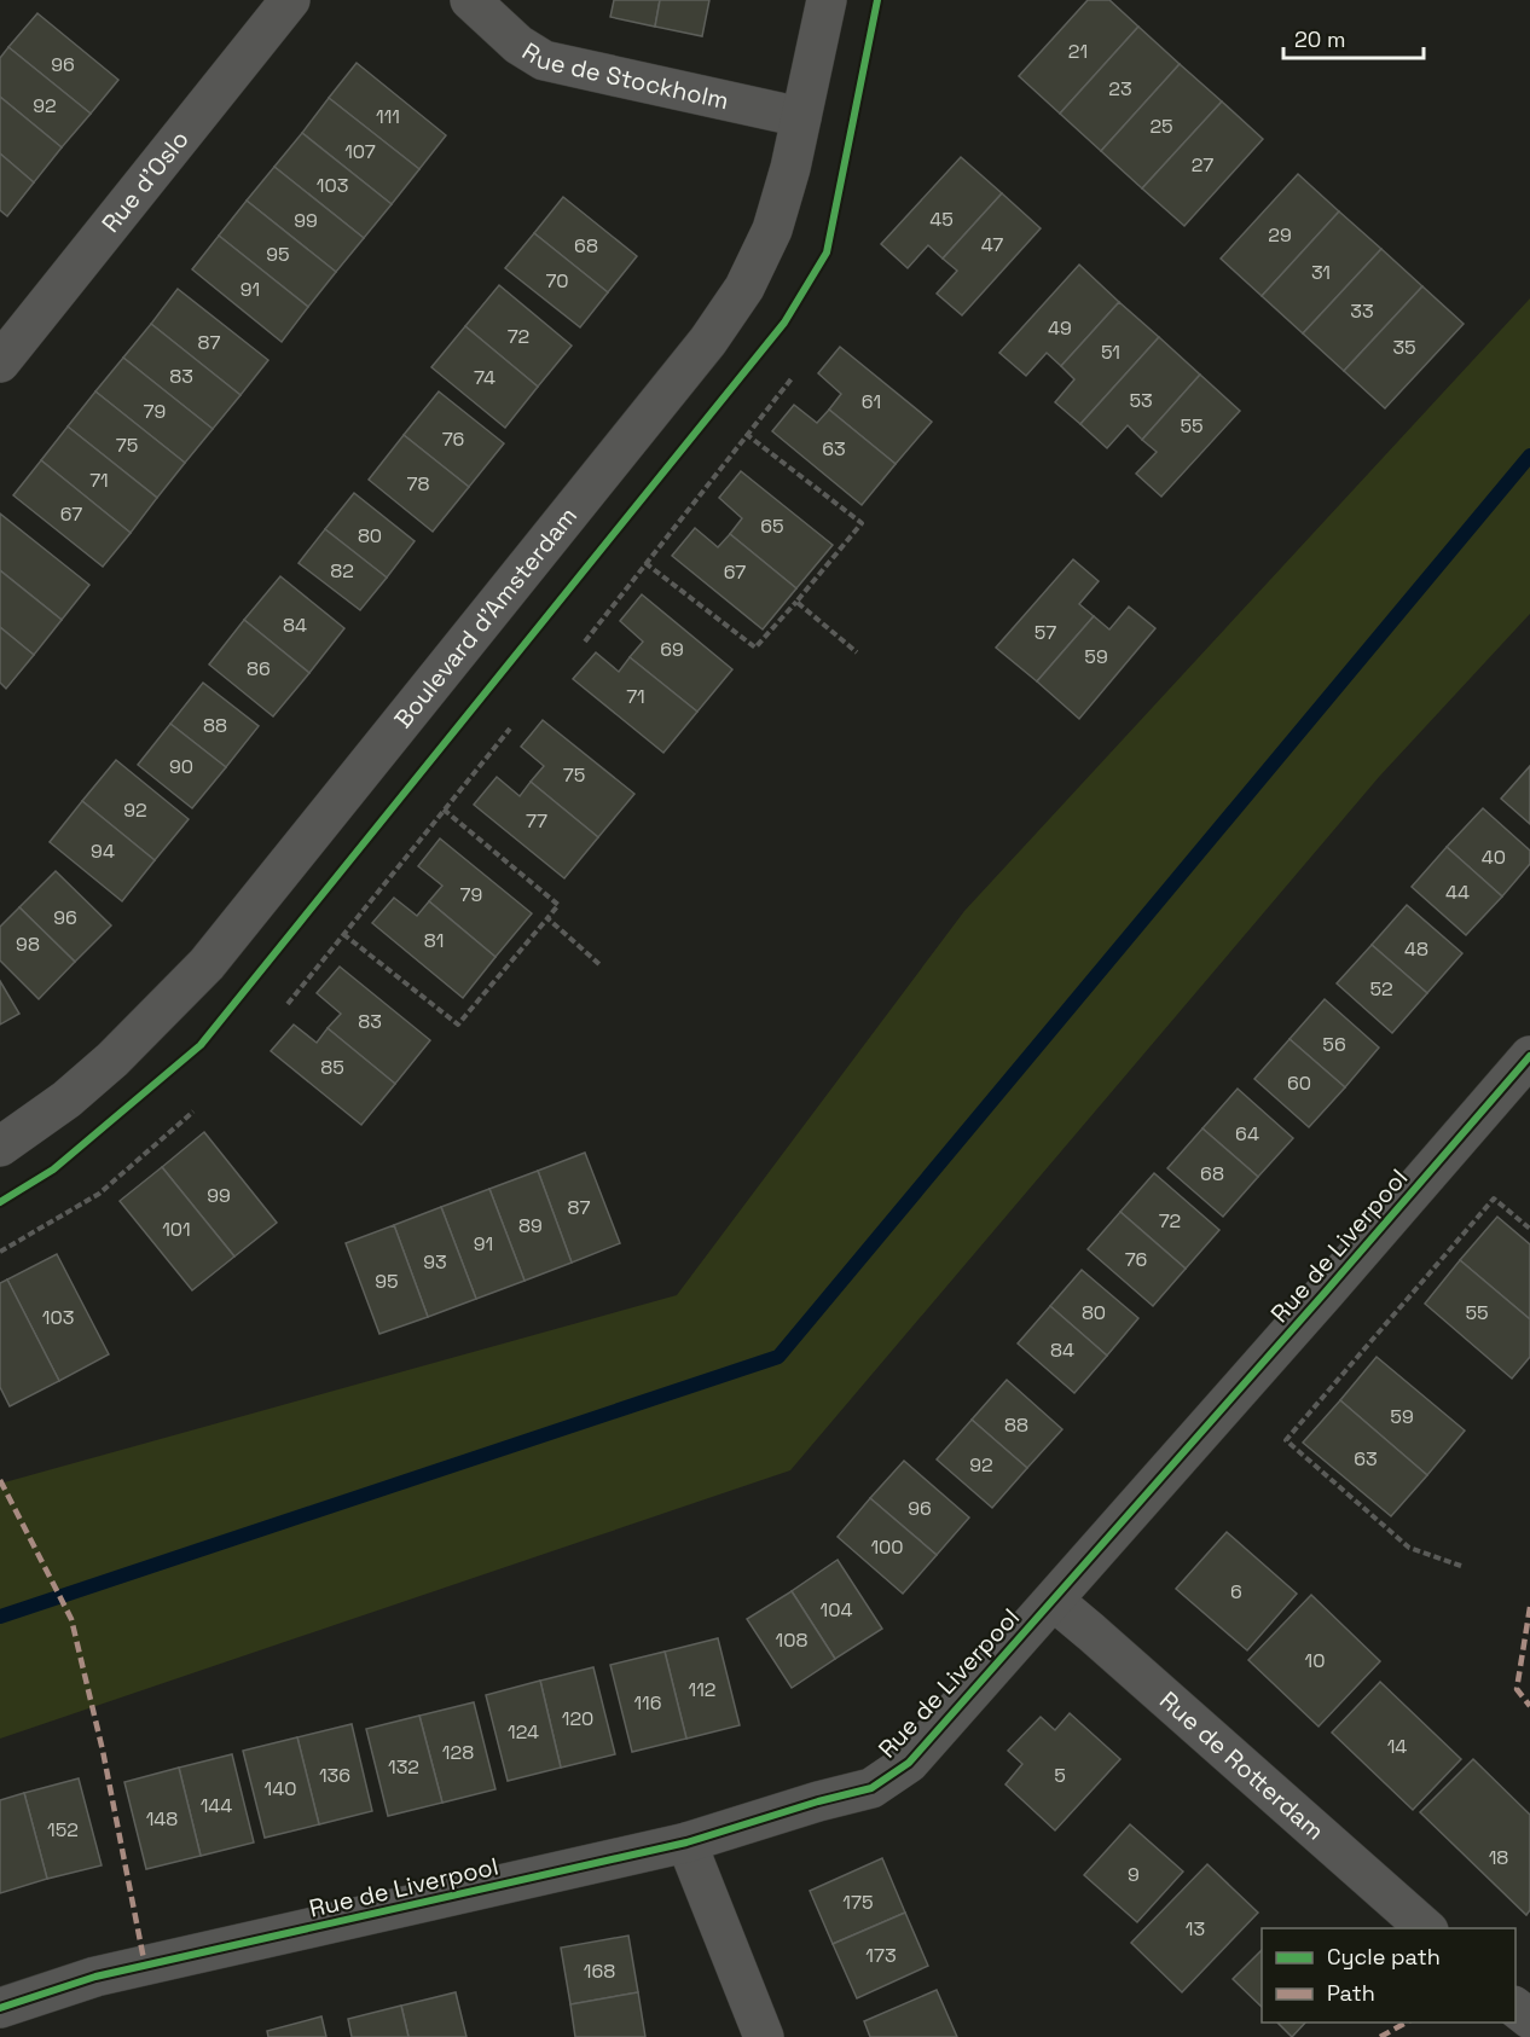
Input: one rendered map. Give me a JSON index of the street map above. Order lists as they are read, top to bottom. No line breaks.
{"streets":{"street":["Rue de Stockholm","Rue d'Oslo","Boulevard d'Amsterdam","Rue de Liverpool","Rue de Rotterdam"]},"crossings":[["Rue de Stockholm","Boulevard d'Amsterdam"],["Rue de Liverpool","Rue de Rotterdam"]],"house_numbers":["21","96","23","92","111","25","107","27","103","45","99","29","47","68","95","31","70","91","33","49","72","87","35","51","83","74","53","61","79","55","76","75","63","71","78","67","65","80","82","67","84","57","69","59","86","71","88","90","75","92","77","94","40","44","79","96","81","98","48","52","83","56","85","60","64","68","99","87","72","89","101","91","76","93","95","80","55","103","84","59","88","63","92","96","100","6","104","108","10","112","116","120","124","14","128","132","136","5","140","144","148","152","18","9","175","13","173","168"],"legend":["Cycle path","Path"],"scale_bar":"20 m"}
